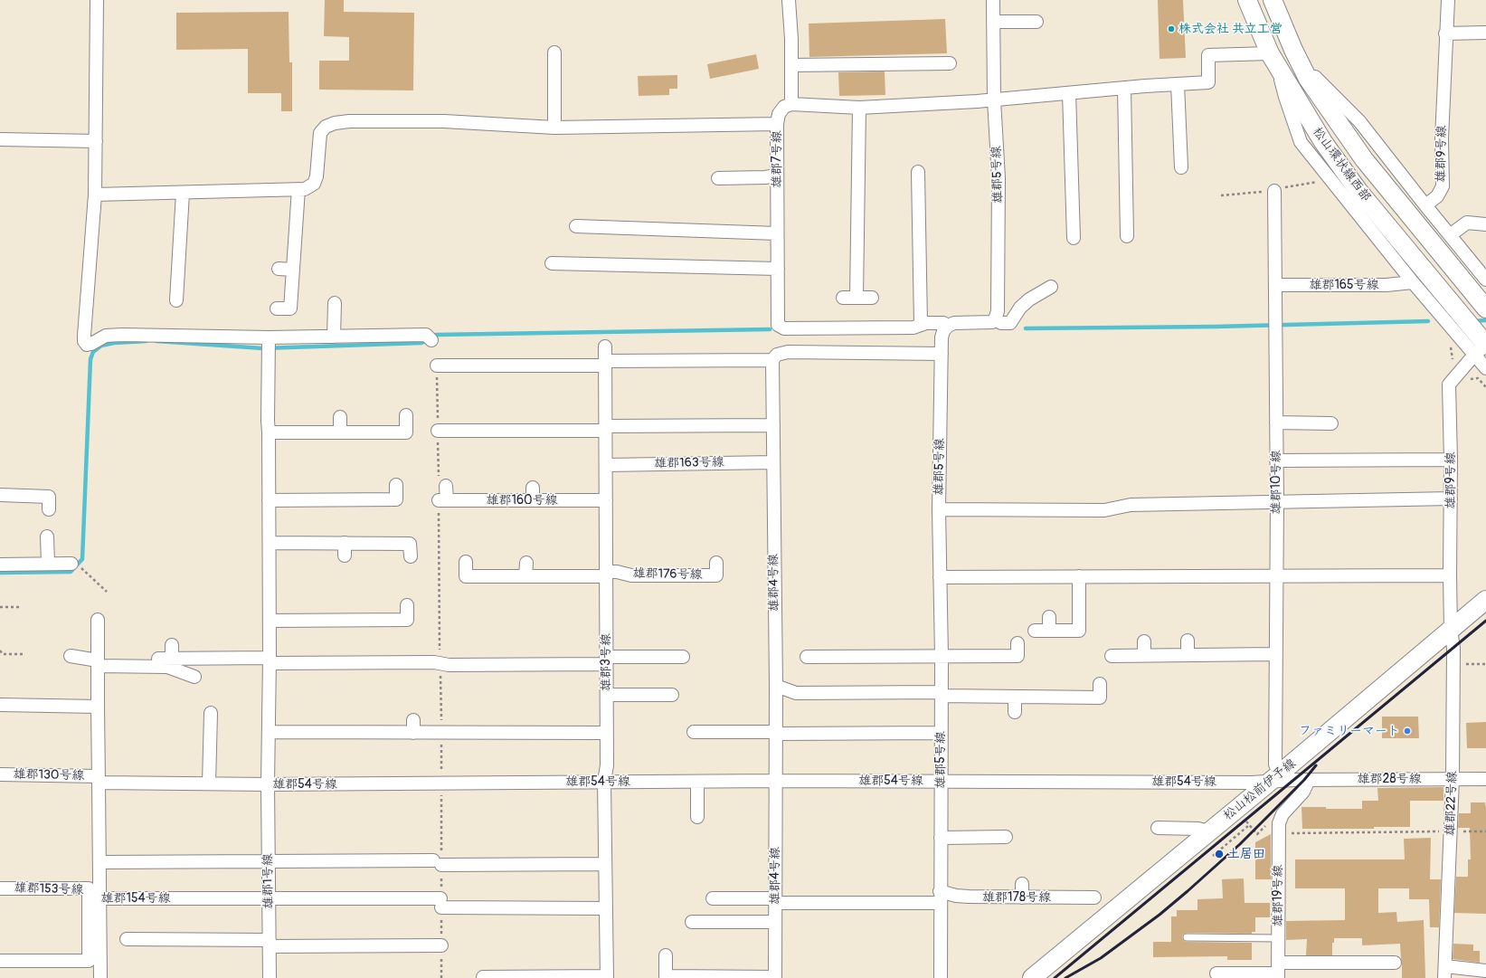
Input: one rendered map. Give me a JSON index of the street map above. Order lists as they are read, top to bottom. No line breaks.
{"streets":{"street":["雄郡9号線","雄郡7号線","松山環状線西部","雄郡5号線","雄郡165号線","雄郡163号線","雄郡10号線","雄郡160号線","雄郡176号線","雄郡4号線","雄郡3号線","雄郡130号線","雄郡28号線","雄郡54号線","松山松前伊予線","雄郡22号線","雄郡1号線","雄郡153号線","雄郡19号線","雄郡178号線","雄郡154号線"]},"crossings":[["雄郡9号線","松山環状線西部"],["雄郡9号線","松山松前伊予線"],["雄郡9号線","雄郡22号線"],["雄郡5号線","雄郡54号線"],["雄郡5号線","雄郡178号線"],["雄郡165号線","雄郡10号線"],["雄郡163号線","雄郡4号線"],["雄郡163号線","雄郡3号線"],["雄郡10号線","雄郡28号線"],["雄郡10号線","雄郡54号線"],["雄郡10号線","松山松前伊予線"],["雄郡160号線","雄郡3号線"],["雄郡176号線","雄郡3号線"],["雄郡4号線","雄郡54号線"],["雄郡4号線","雄郡178号線"],["雄郡3号線","雄郡54号線"],["雄郡3号線","雄郡154号線"],["雄郡130号線","雄郡54号線"],["雄郡28号線","雄郡54号線"],["雄郡28号線","松山松前伊予線"],["雄郡28号線","雄郡22号線"],["雄郡54号線","松山松前伊予線"],["雄郡54号線","雄郡1号線"],["松山松前伊予線","雄郡22号線"],["雄郡1号線","雄郡154号線"],["雄郡153号線","雄郡154号線"]],"places":["株式会社 共立工営","ファミリーマート","土居田"]}
